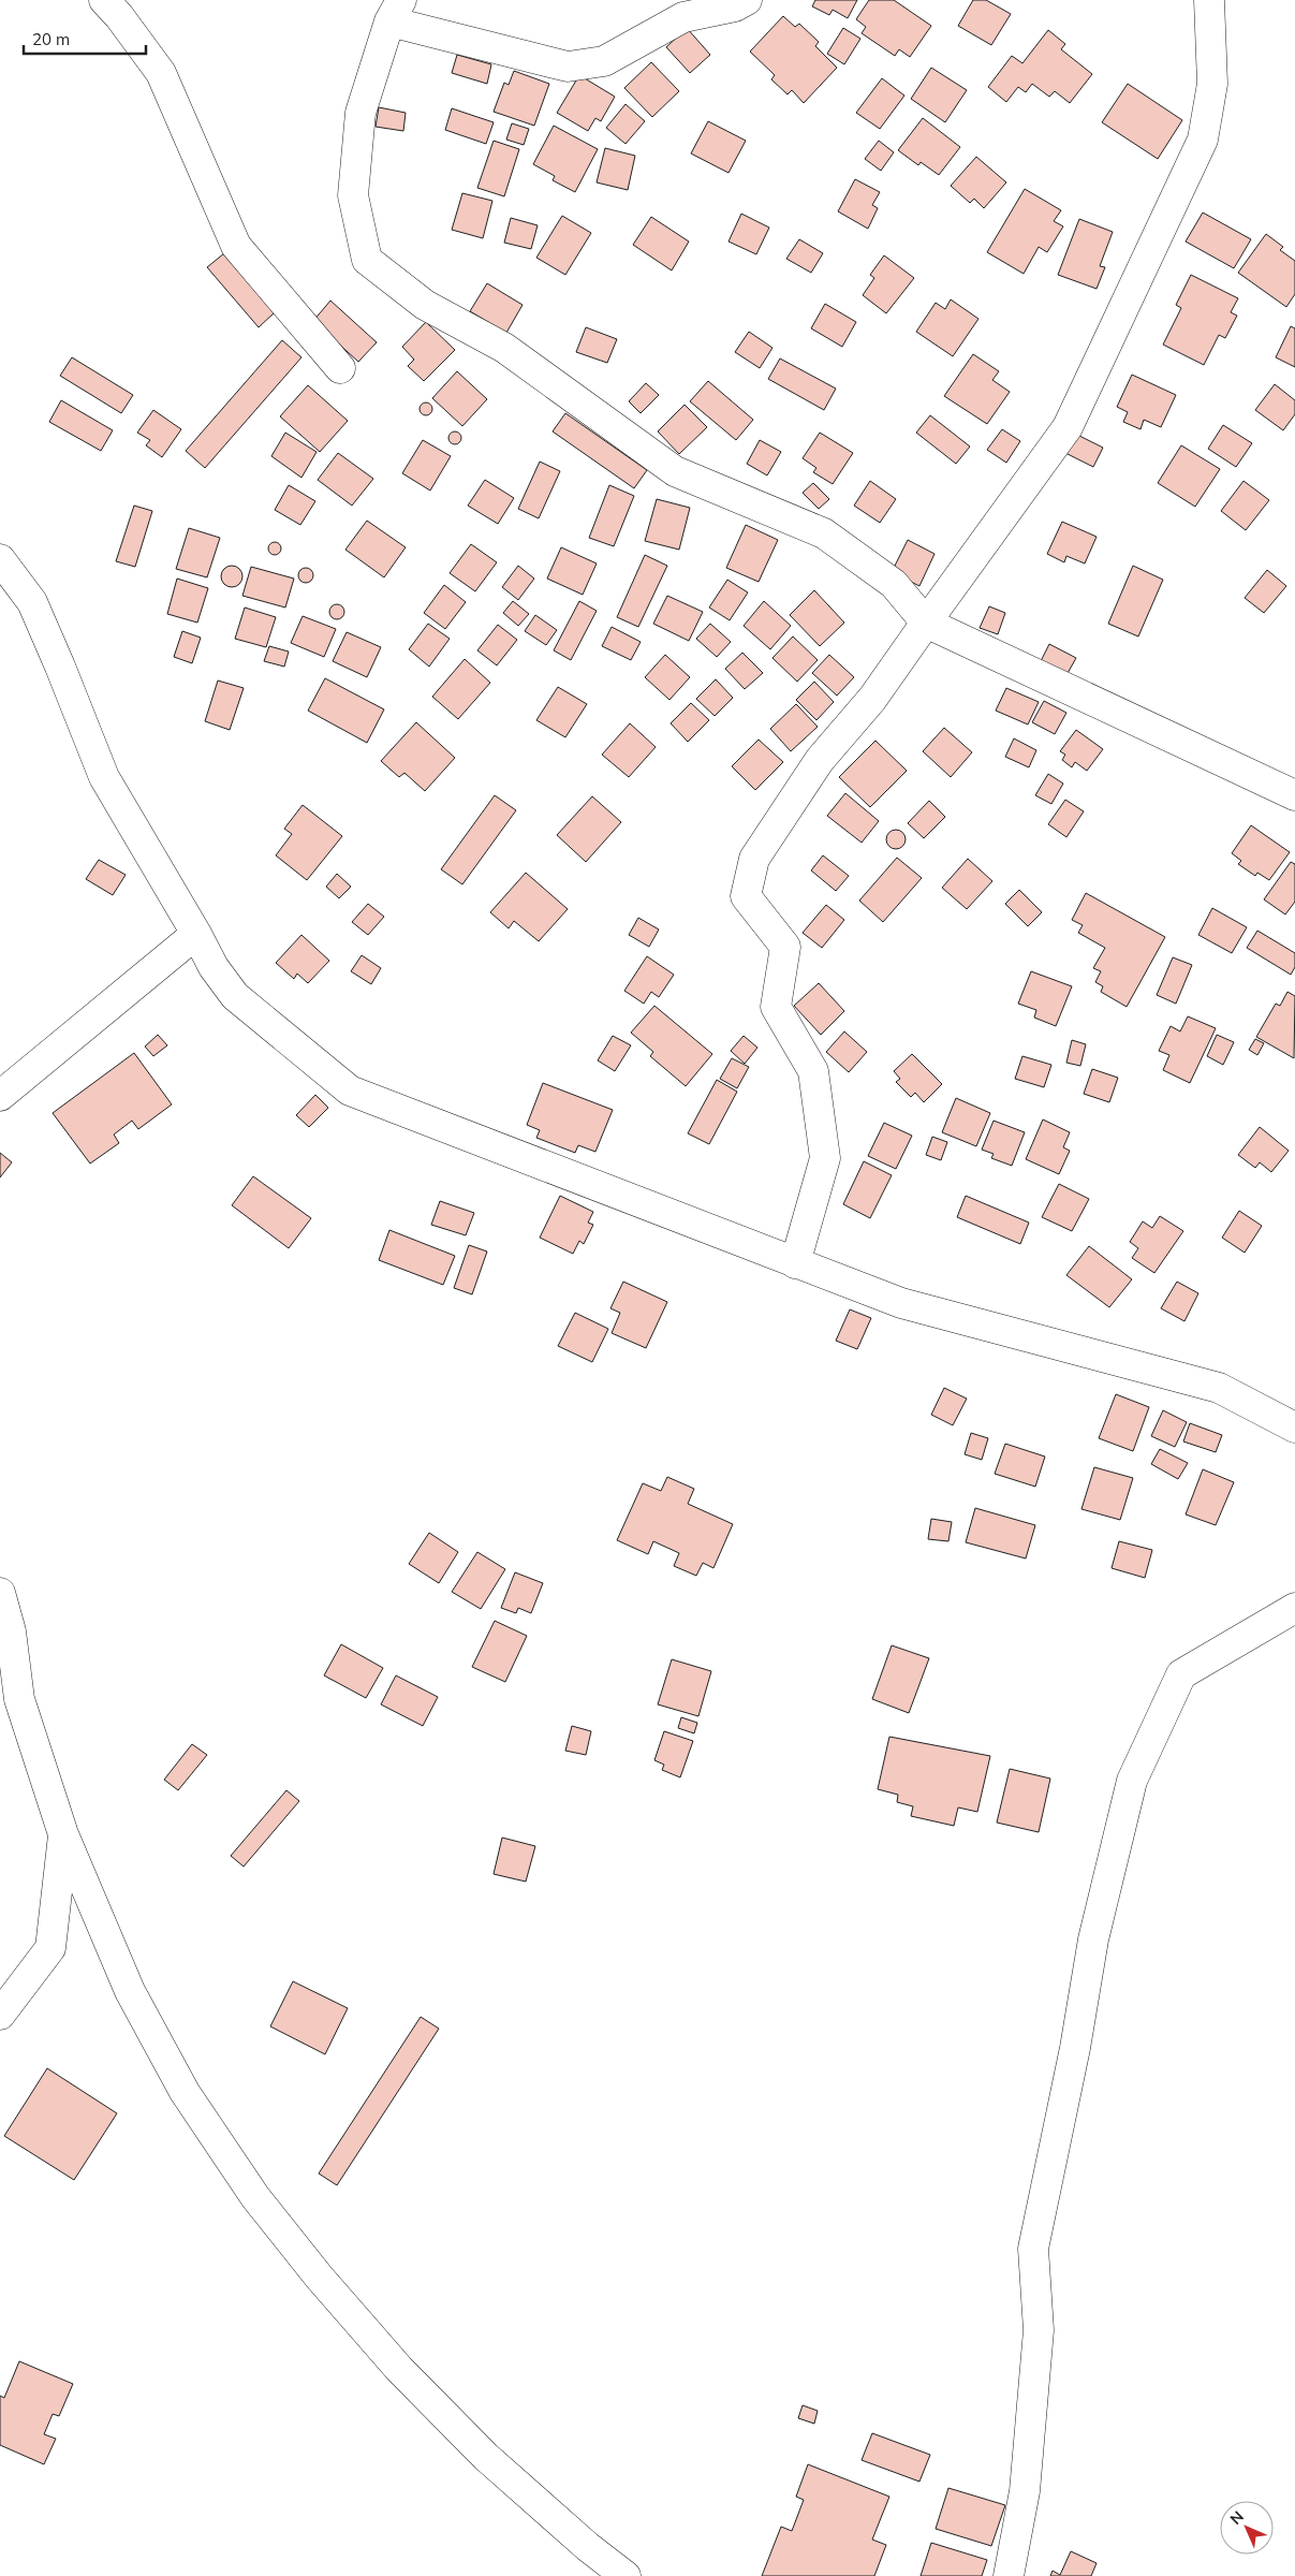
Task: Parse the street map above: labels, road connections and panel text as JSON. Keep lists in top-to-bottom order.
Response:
{
  "scale_bar": "20 m",
  "north": "top left"
}
